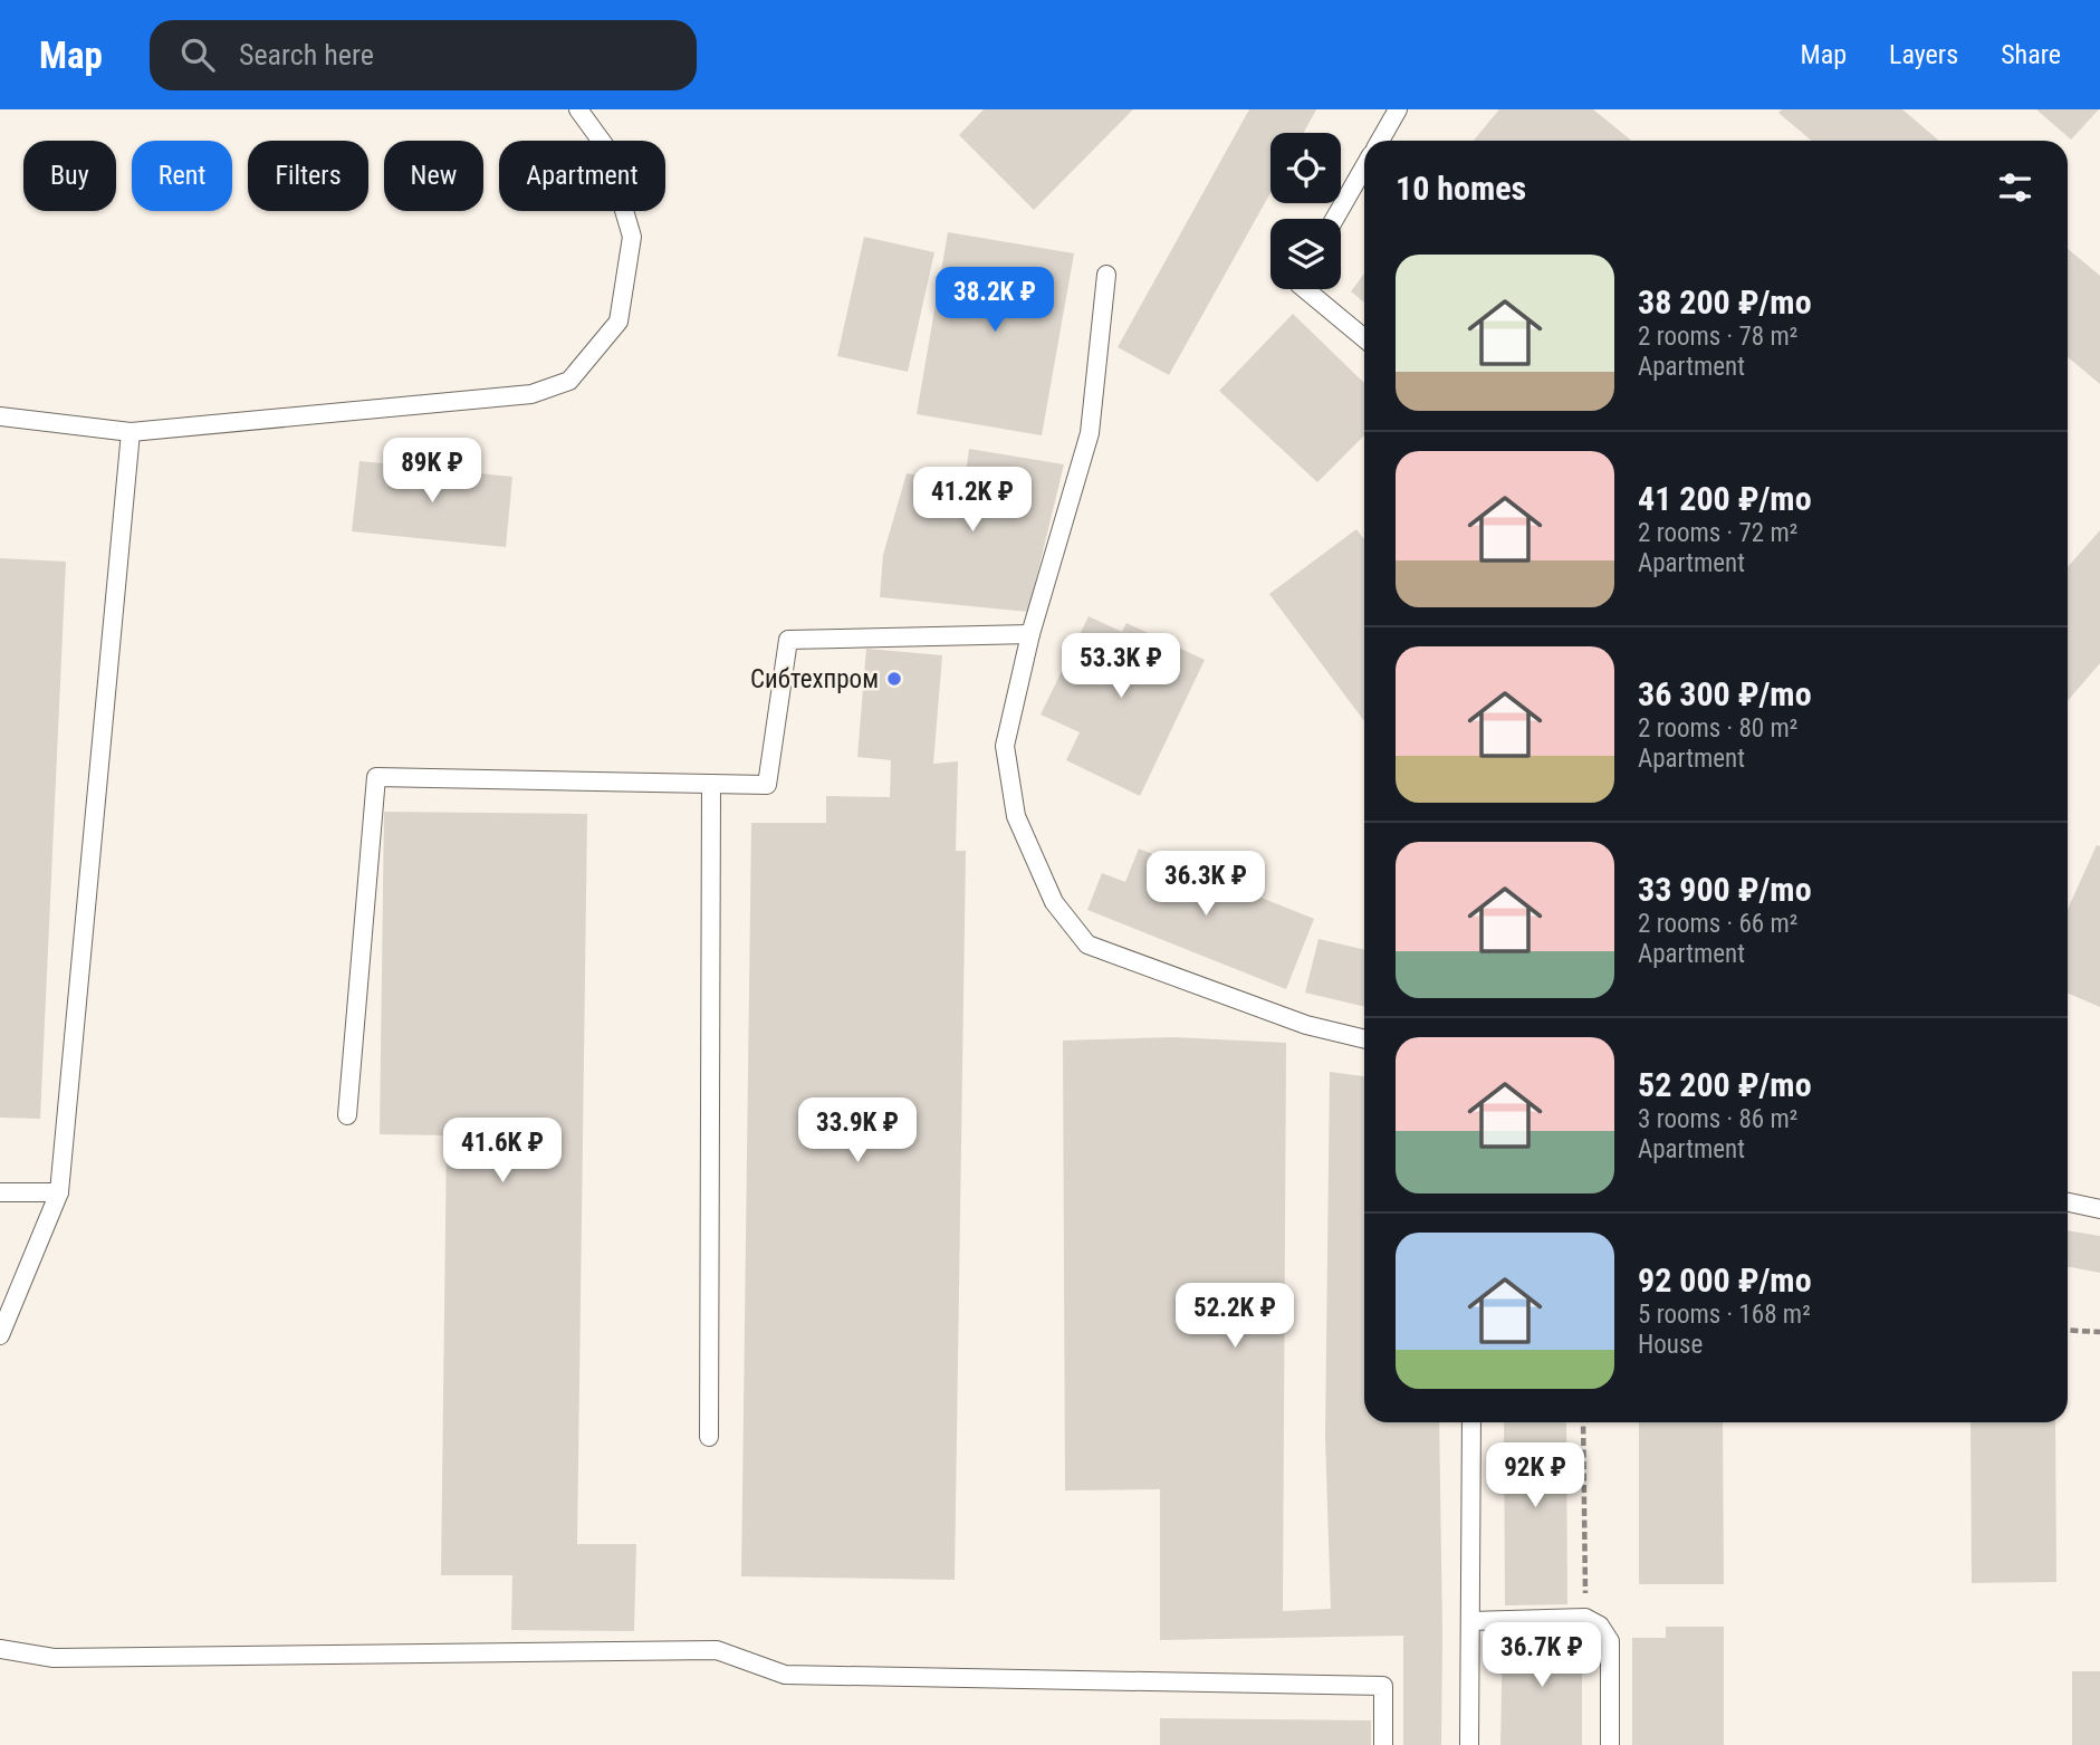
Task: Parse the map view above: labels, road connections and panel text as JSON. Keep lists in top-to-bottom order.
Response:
{
  "places": ["Сибтехпром"],
  "page": {
    "header": "Map",
    "search": "Search here",
    "nav": ["Map", "Layers", "Share"],
    "chip": [
      "Buy",
      "Rent",
      "Filters",
      "New",
      "Apartment"
    ],
    "heading": "10 homes",
    "list": [
      {
        "name": "38 200 ₽/mo",
        "note": "2 rooms · 78 m² · Apartment"
      },
      {
        "name": "41 200 ₽/mo",
        "note": "2 rooms · 72 m² · Apartment"
      },
      {
        "name": "36 300 ₽/mo",
        "note": "2 rooms · 80 m² · Apartment"
      },
      {
        "name": "33 900 ₽/mo",
        "note": "2 rooms · 66 m² · Apartment"
      },
      {
        "name": "52 200 ₽/mo",
        "note": "3 rooms · 86 m² · Apartment"
      },
      {
        "name": "92 000 ₽/mo",
        "note": "5 rooms · 168 m² · House"
      }
    ],
    "price": [
      "38.2K ₽",
      "89K ₽",
      "41.2K ₽",
      "53.3K ₽",
      "36.3K ₽",
      "33.9K ₽",
      "41.6K ₽",
      "52.2K ₽",
      "92K ₽",
      "36.7K ₽"
    ]
  }
}
